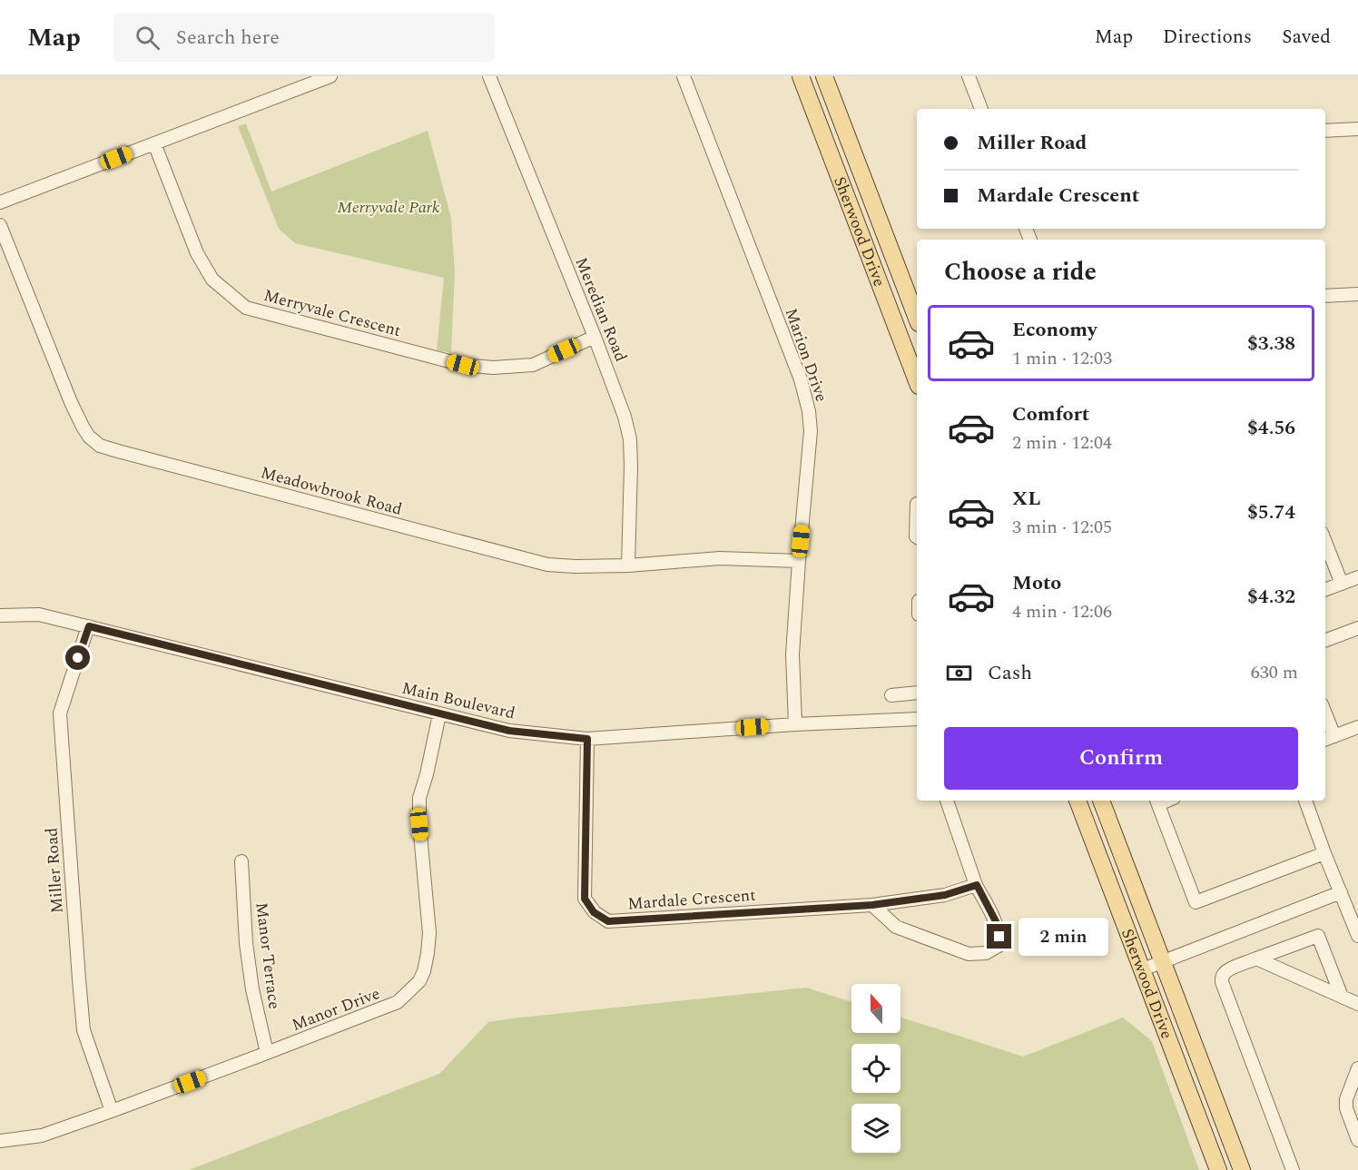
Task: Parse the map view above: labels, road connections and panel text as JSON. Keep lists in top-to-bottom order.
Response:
{
  "streets": {
    "main road": ["Sherwood Drive"],
    "street": [
      "Meredian Road",
      "Merryvale Crescent",
      "Marion Drive",
      "Meadowbrook Road",
      "Main Boulevard",
      "Miller Road",
      "Mardale Crescent",
      "Manor Terrace",
      "Manor Drive"
    ]
  },
  "crossings": [
    ["Meredian Road", "Merryvale Crescent"],
    ["Meredian Road", "Meadowbrook Road"],
    ["Marion Drive", "Meadowbrook Road"],
    ["Marion Drive", "Main Boulevard"],
    ["Main Boulevard", "Miller Road"],
    ["Main Boulevard", "Mardale Crescent"],
    ["Main Boulevard", "Manor Drive"],
    ["Miller Road", "Manor Drive"],
    ["Manor Terrace", "Manor Drive"]
  ],
  "parks": ["Merryvale Park"],
  "north": "top",
  "page": {
    "header": "Map",
    "search": "Search here",
    "nav": ["Map", "Directions", "Saved"],
    "banner": ["Miller Road", "Mardale Crescent"],
    "heading": "Choose a ride",
    "list": [
      {
        "name": "Economy",
        "note": "1 min · 12:03",
        "value": "$3.38"
      },
      {
        "name": "Comfort",
        "note": "2 min · 12:04",
        "value": "$4.56"
      },
      {
        "name": "XL",
        "note": "3 min · 12:05",
        "value": "$5.74"
      },
      {
        "name": "Moto",
        "note": "4 min · 12:06",
        "value": "$4.32"
      }
    ],
    "pay": ["Cash", "630 m"],
    "buttons": "Confirm",
    "bubble": "2 min"
  }
}
